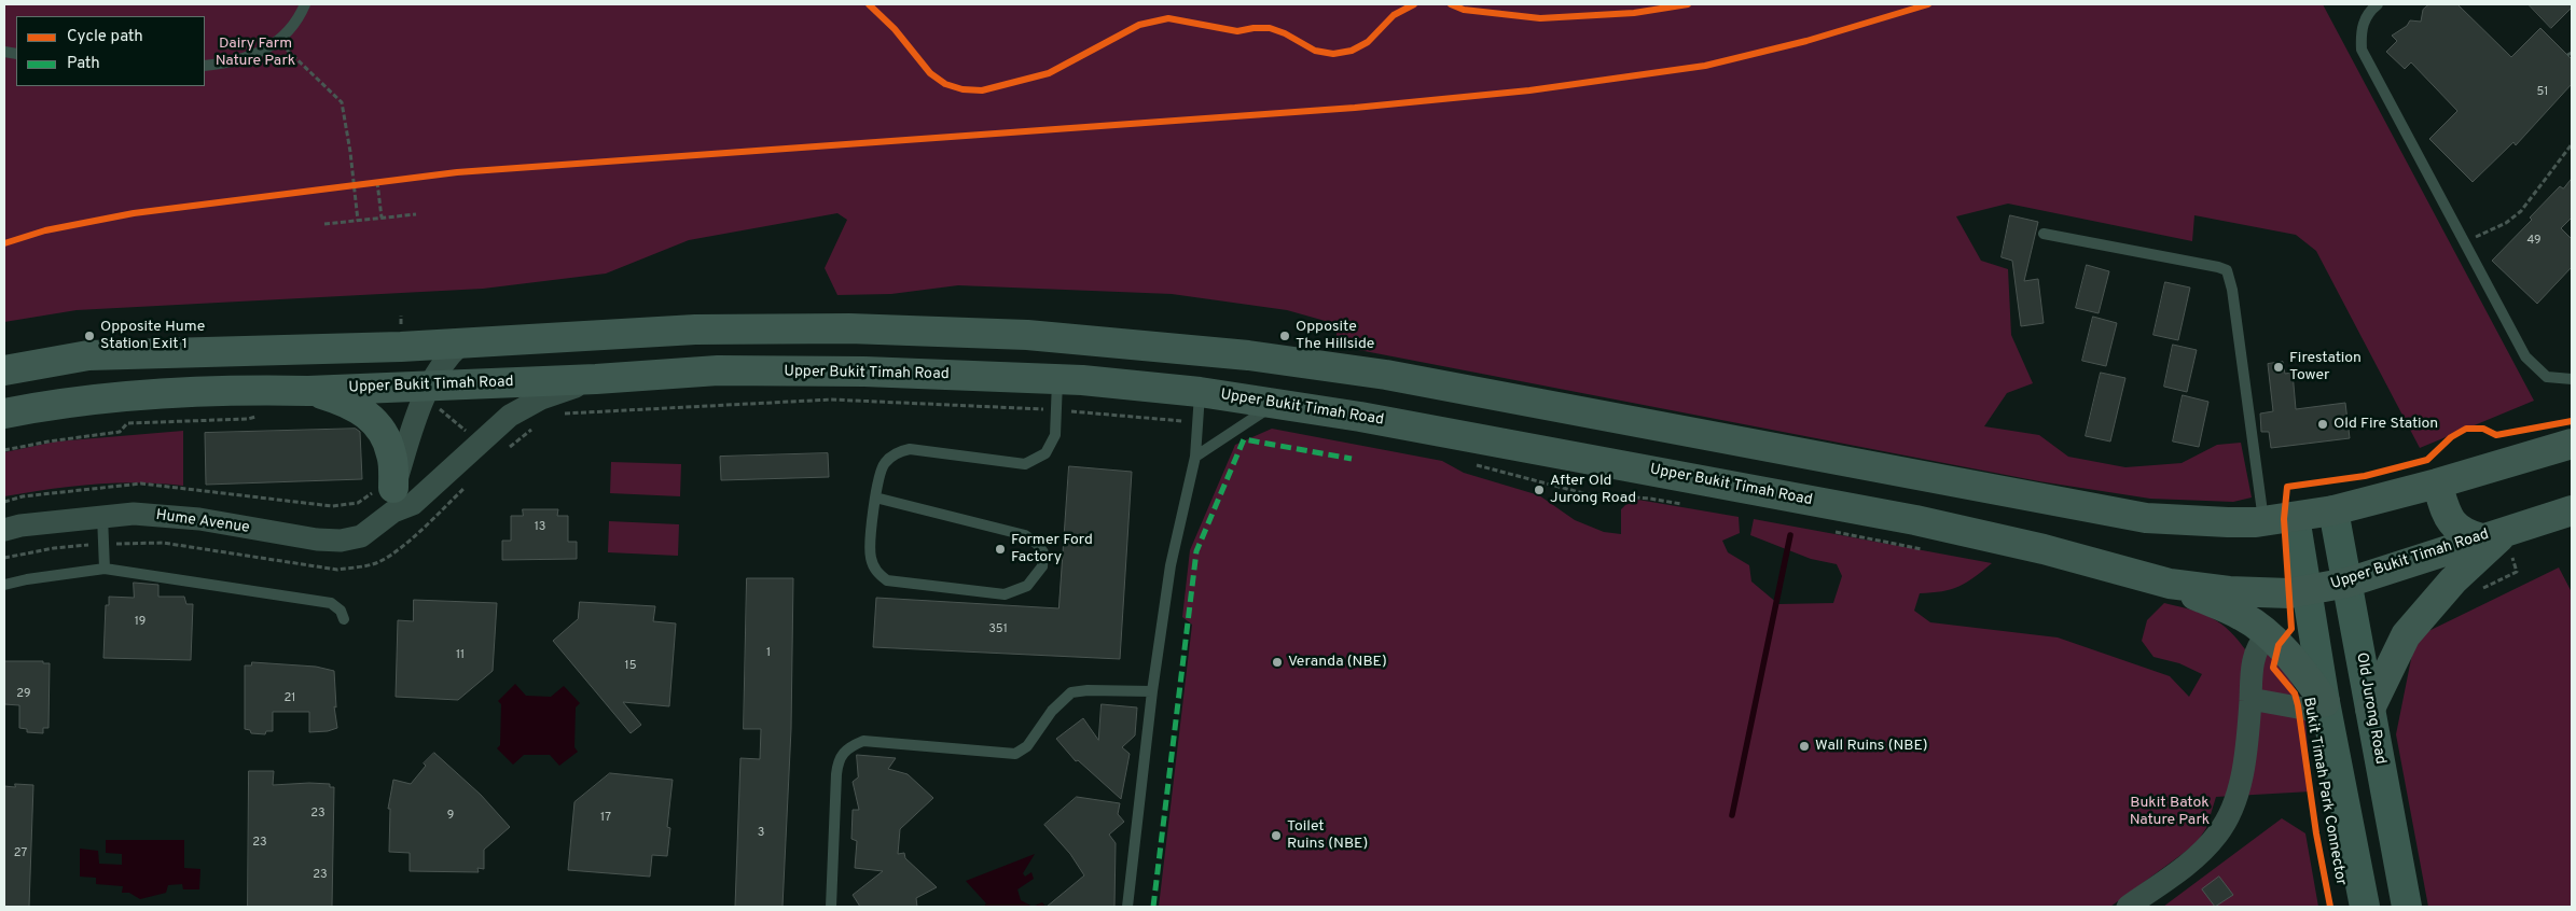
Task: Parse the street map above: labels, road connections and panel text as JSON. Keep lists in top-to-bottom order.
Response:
{
  "streets": {
    "highway": ["Upper Bukit Timah Road"],
    "main road": ["Old Jurong Road"],
    "street": ["Hume Avenue"],
    "cycle path": ["Bukit Timah Park Connector"]
  },
  "crossings": [
    ["Upper Bukit Timah Road", "Hume Avenue"],
    ["Upper Bukit Timah Road", "Old Jurong Road"]
  ],
  "parks": ["Dairy Farm Nature Park", "Bukit Batok Nature Park"],
  "places": [
    "Opposite Hume Station Exit 1",
    "Opposite The Hillside",
    "Firestation Tower",
    "Old Fire Station",
    "After Old Jurong Road",
    "Former Ford Factory",
    "Veranda (NBE)",
    "Wall Ruins (NBE)",
    "Toilet Ruins (NBE)"
  ],
  "house_numbers": [
    "51",
    "49",
    "13",
    "19",
    "351",
    "1",
    "11",
    "15",
    "29",
    "21",
    "23",
    "9",
    "17",
    "3",
    "23",
    "27",
    "23"
  ],
  "legend": ["Cycle path", "Path"]
}
